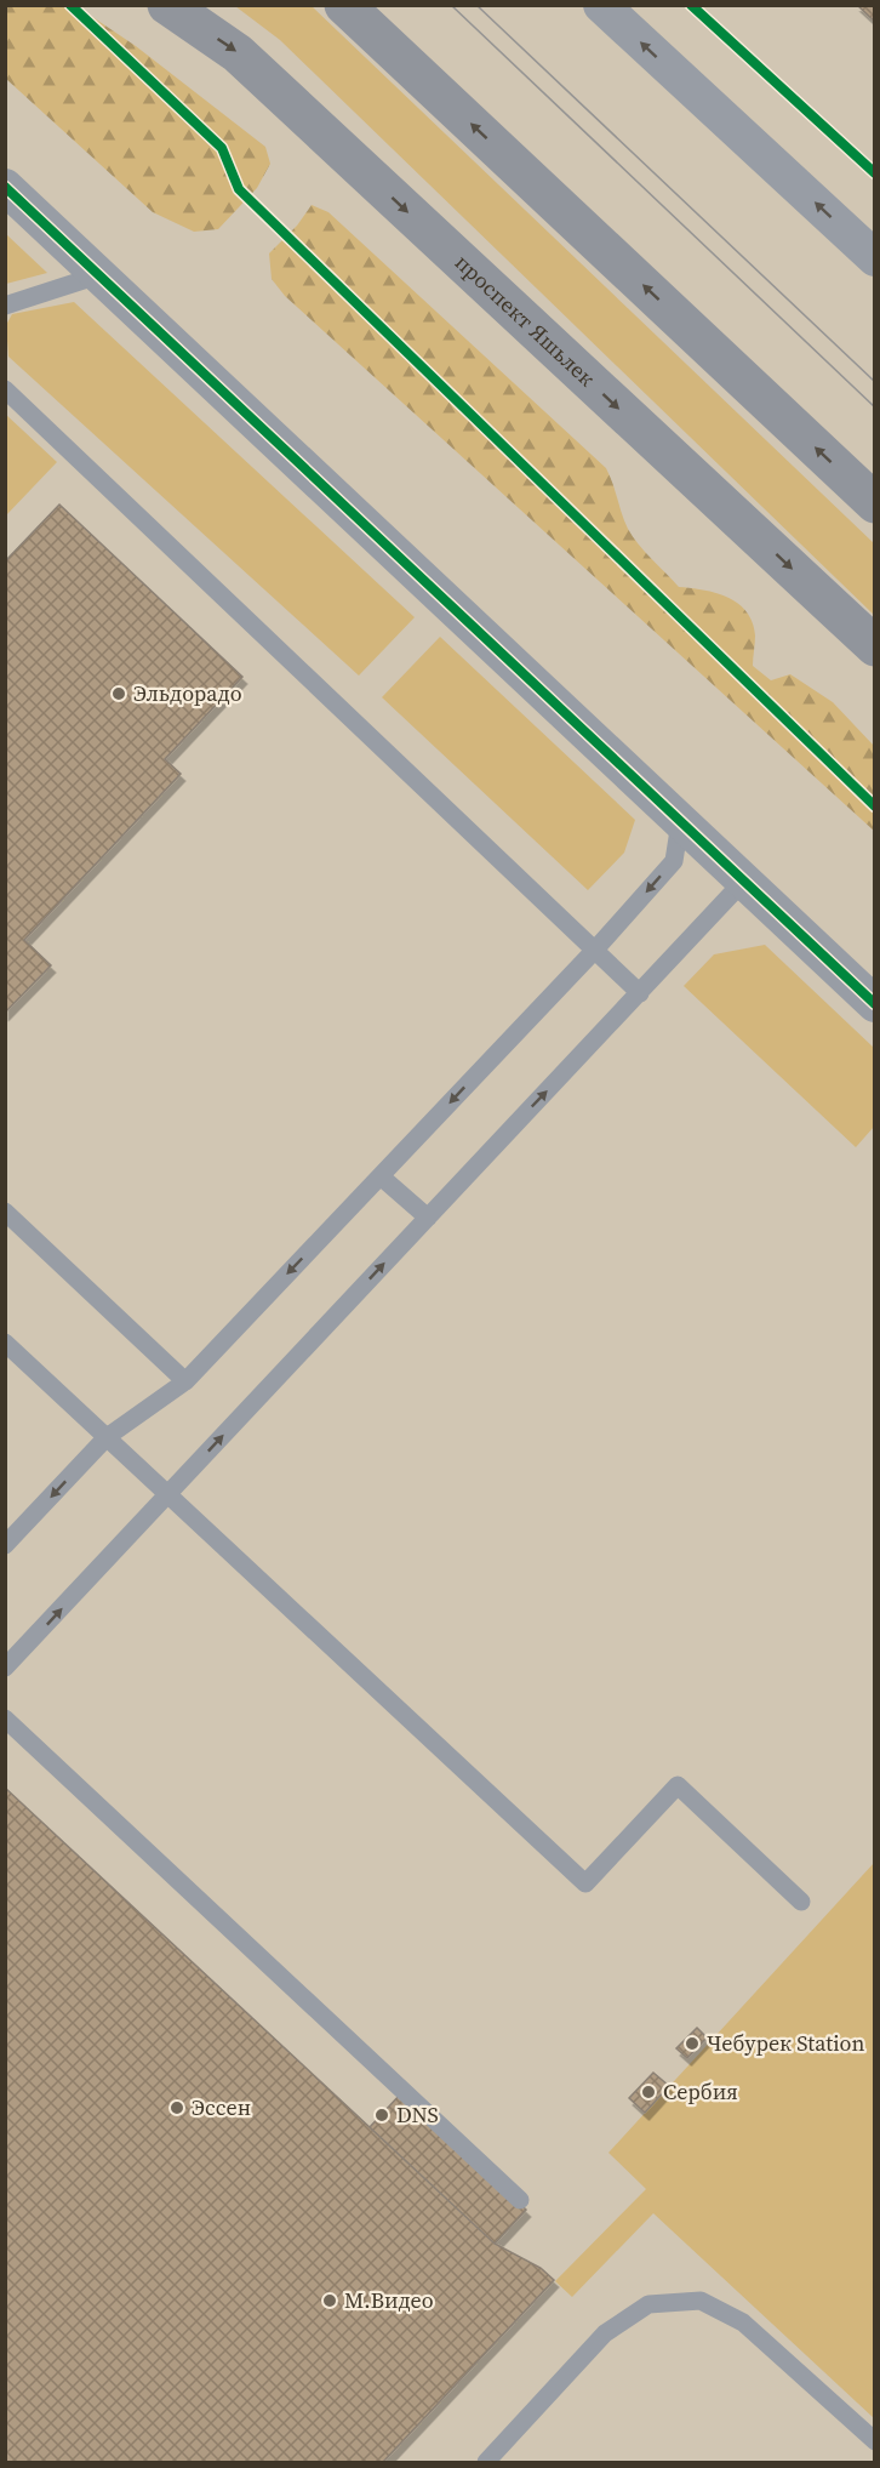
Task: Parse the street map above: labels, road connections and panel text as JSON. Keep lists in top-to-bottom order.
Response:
{
  "streets": {
    "main road": ["проспект Яшьлек"]
  },
  "places": [
    "Эльдорадо",
    "Чебурек Station",
    "Сербия",
    "Эссен",
    "DNS",
    "М.Видео"
  ]
}
